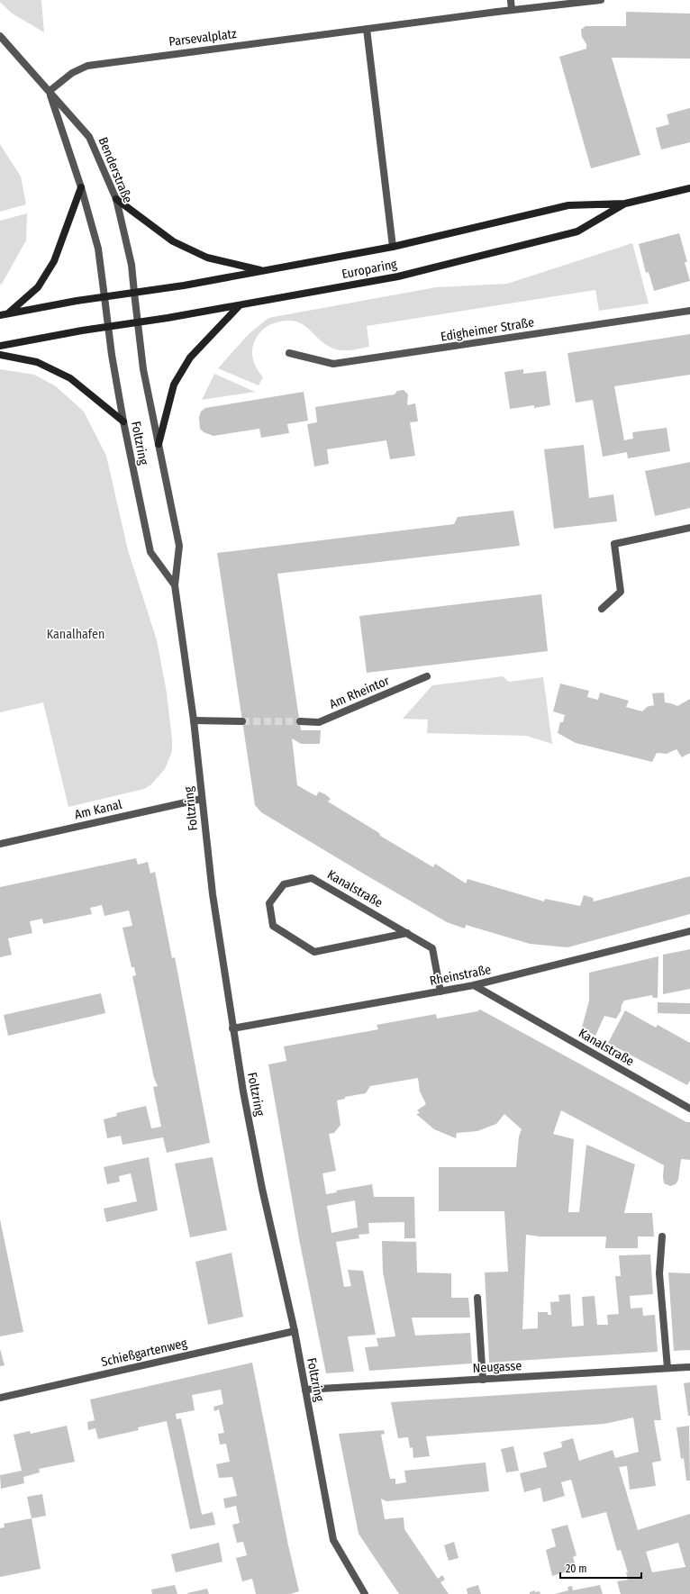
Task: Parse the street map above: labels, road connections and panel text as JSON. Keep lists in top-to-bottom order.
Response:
{
  "streets": {
    "main road": ["Europaring"],
    "street": [
      "Parsevalplatz",
      "Benderstraße",
      "Edigheimer Straße",
      "Foltzring",
      "Am Rheintor",
      "Am Kanal",
      "Kanalstraße",
      "Rheinstraße",
      "Schießgartenweg",
      "Neugasse"
    ]
  },
  "crossings": [
    ["Parsevalplatz", "Benderstraße"],
    ["Benderstraße", "Europaring"],
    ["Benderstraße", "Foltzring"],
    ["Europaring", "Foltzring"],
    ["Foltzring", "Am Kanal"],
    ["Foltzring", "Rheinstraße"],
    ["Foltzring", "Schießgartenweg"],
    ["Foltzring", "Neugasse"],
    ["Kanalstraße", "Rheinstraße"]
  ],
  "parks": ["Kanalhafen"],
  "scale_bar": "20 m"
}
